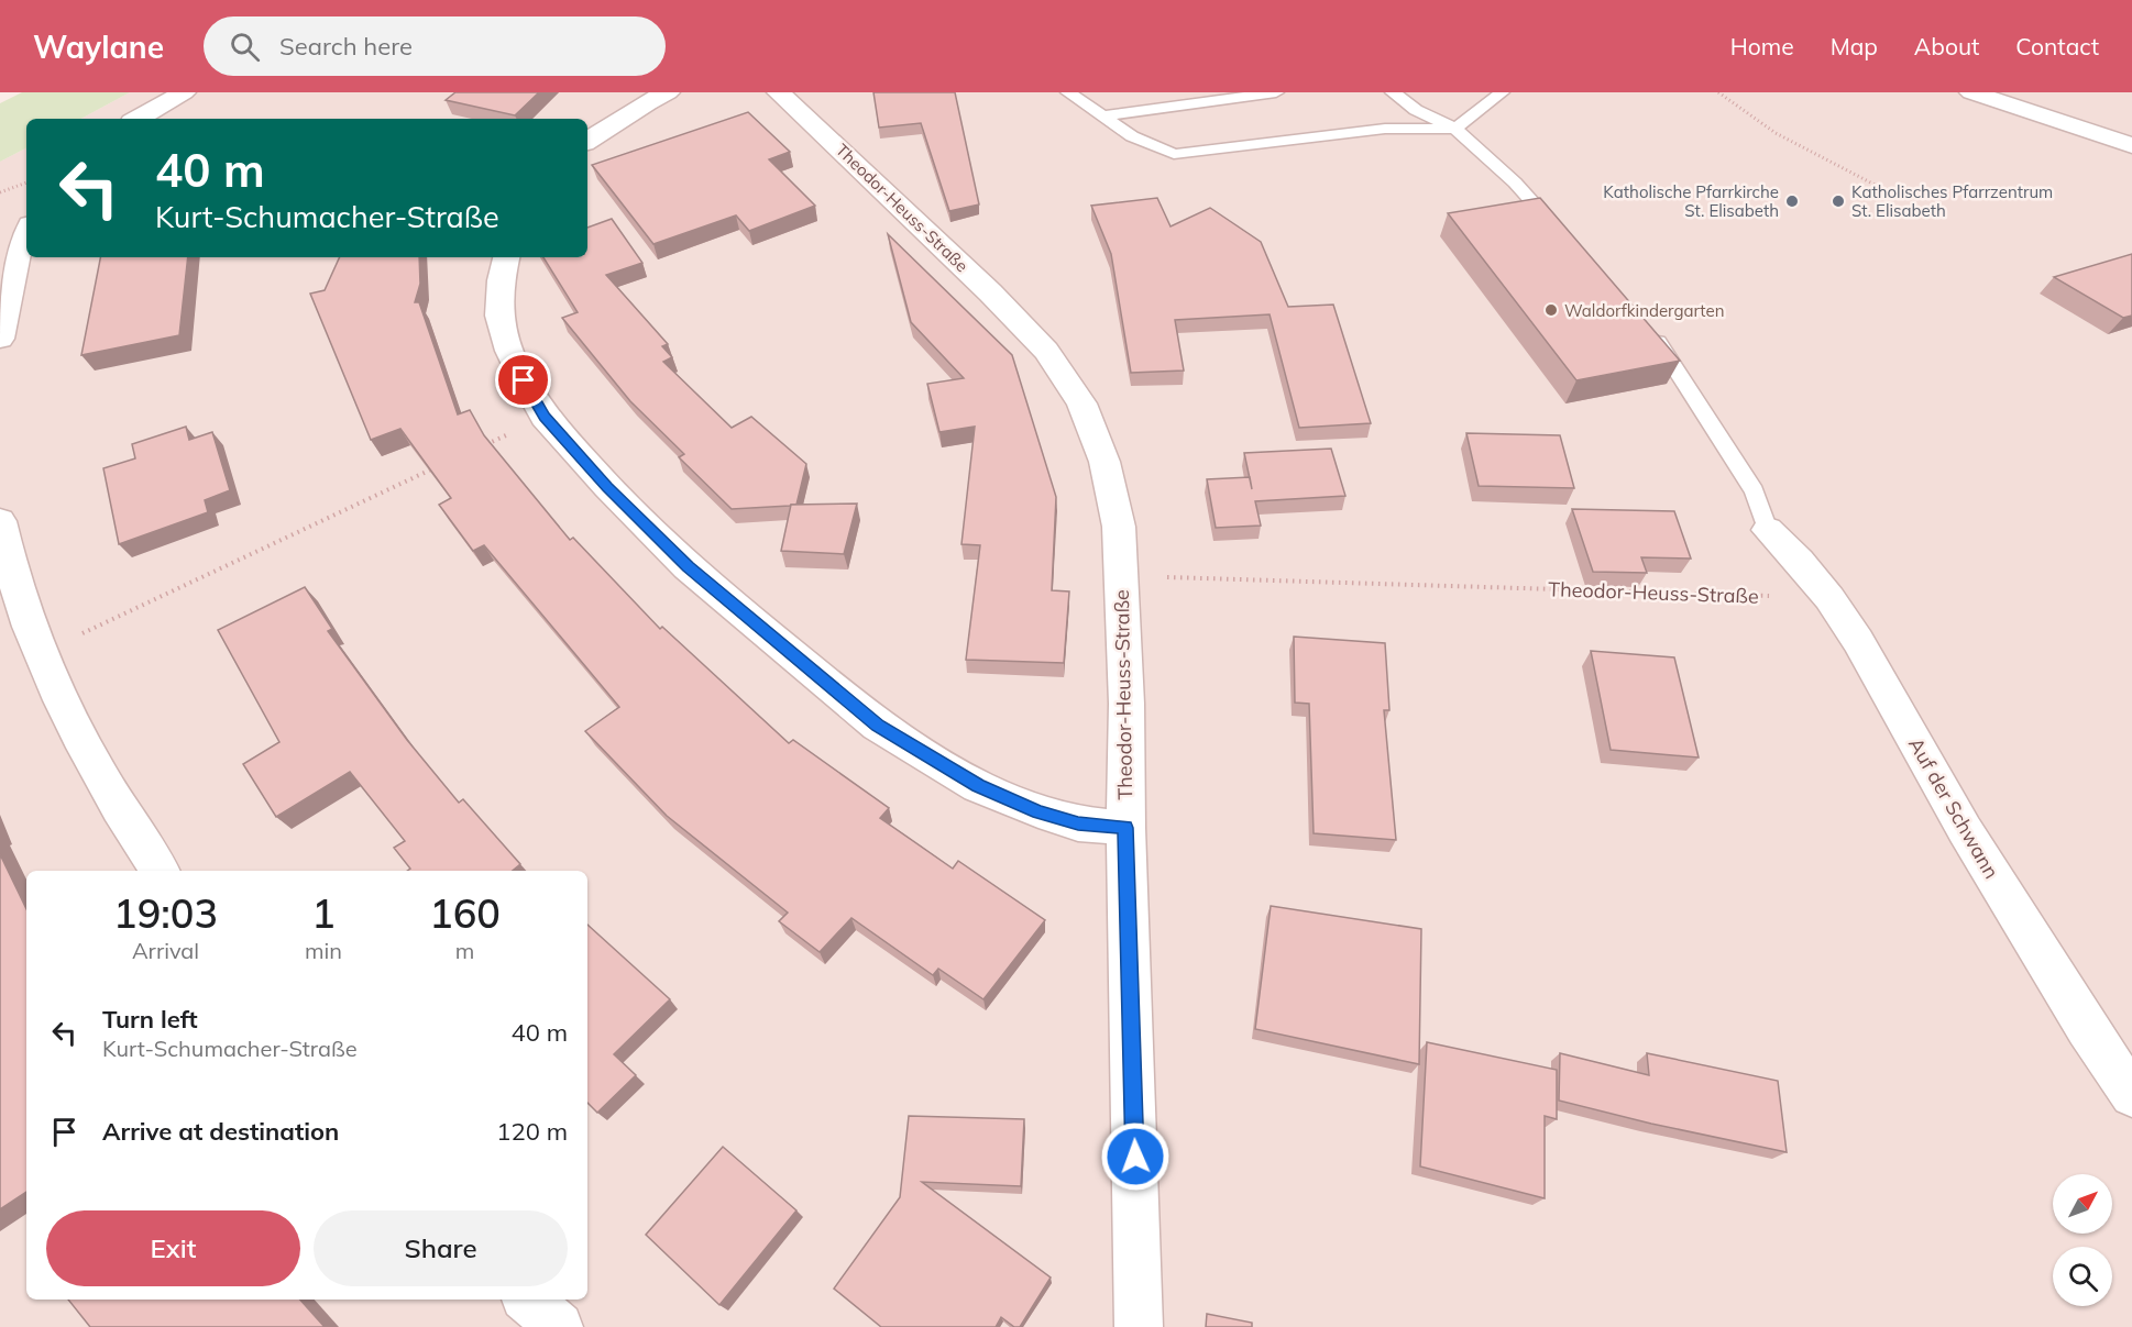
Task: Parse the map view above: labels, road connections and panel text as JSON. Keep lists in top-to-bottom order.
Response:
{
  "streets": {
    "street": ["Theodor-Heuss-Straße", "Auf der Schwann"]
  },
  "crossings": [
    ["Theodor-Heuss-Straße", "Auf der Schwann"]
  ],
  "places": ["Katholische Pfarrkirche St. Elisabeth", "Katholisches Pfarrzentrum St. Elisabeth", "Waldorfkindergarten"],
  "north": "top right",
  "page": {
    "header": "Waylane",
    "search": "Search here",
    "nav": [
      "Home",
      "Map",
      "About",
      "Contact"
    ],
    "turn": ["40 m", "Kurt-Schumacher-Straße"],
    "eta": [
      "19:03",
      "Arrival",
      "1",
      "min",
      "160",
      "m"
    ],
    "list": [
      {
        "name": "Turn left",
        "note": "Kurt-Schumacher-Straße",
        "value": "40 m"
      },
      {
        "name": "Arrive at destination",
        "value": "120 m"
      }
    ],
    "buttons": ["Exit", "Share"]
  }
}
